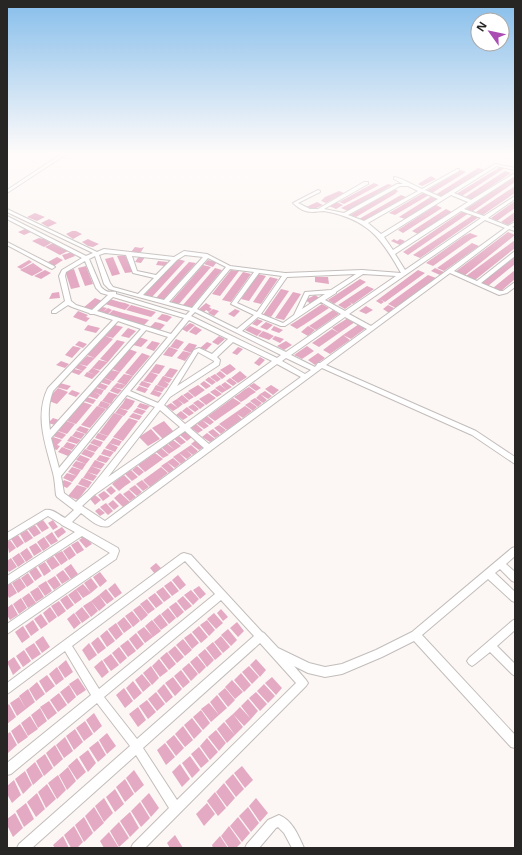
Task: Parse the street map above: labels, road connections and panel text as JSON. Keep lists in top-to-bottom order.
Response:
{
  "north": "top left"
}
